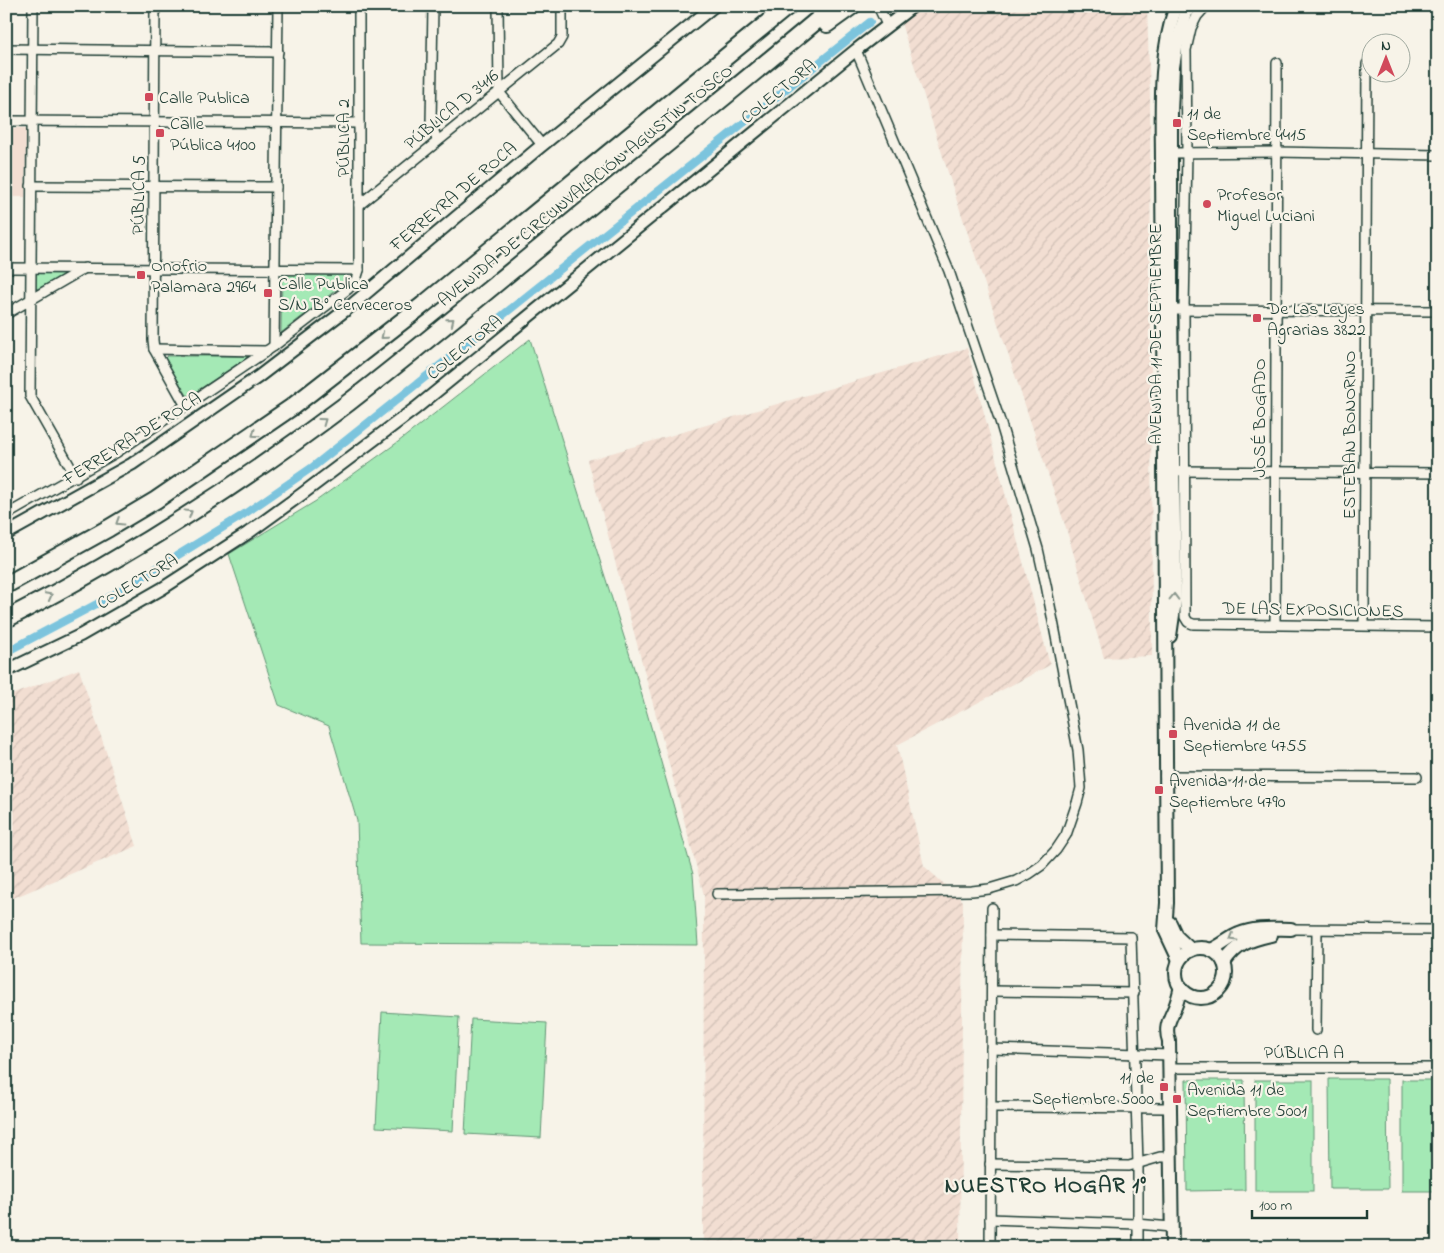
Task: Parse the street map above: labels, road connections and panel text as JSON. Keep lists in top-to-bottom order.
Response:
{
  "streets": {
    "highway": ["AVENIDA DE CIRCUNVALACIÓN AGUSTÍN TOSCO"],
    "main road": ["AVENIDA 11 DE SEPTIEMBRE"],
    "street": [
      "COLECTORA",
      "PÚBLICA D 3416",
      "PÚBLICA 2",
      "PÚBLICA 5",
      "FERREYRA DE ROCA",
      "JOSÉ BOGADO",
      "ESTEBAN BONORINO",
      "DE LAS EXPOSICIONES",
      "PÚBLICA A"
    ]
  },
  "crossings": [
    ["PÚBLICA D 3416", "PÚBLICA 2"],
    ["AVENIDA 11 DE SEPTIEMBRE", "DE LAS EXPOSICIONES"],
    ["JOSÉ BOGADO", "DE LAS EXPOSICIONES"],
    ["ESTEBAN BONORINO", "DE LAS EXPOSICIONES"]
  ],
  "districts": ["NUESTRO HOGAR 1°"],
  "places": {
    "transit": [
      "Calle Publica",
      "11 de Septiembre 4415",
      "Calle Pública 4100",
      "Onofrio Palamara 2964",
      "Calle Publica S/N B° Cerveceros",
      "De Las Leyes Agrarias 3822",
      "Avenida 11 de Septiembre 4755",
      "Avenida 11 de Septiembre 4790",
      "11 de Septiembre 5000",
      "Avenida 11 de Septiembre 5001"
    ],
    "other": ["Profesor Miguel Luciani"]
  },
  "scale_bar": "100 m",
  "north": "top"
}
